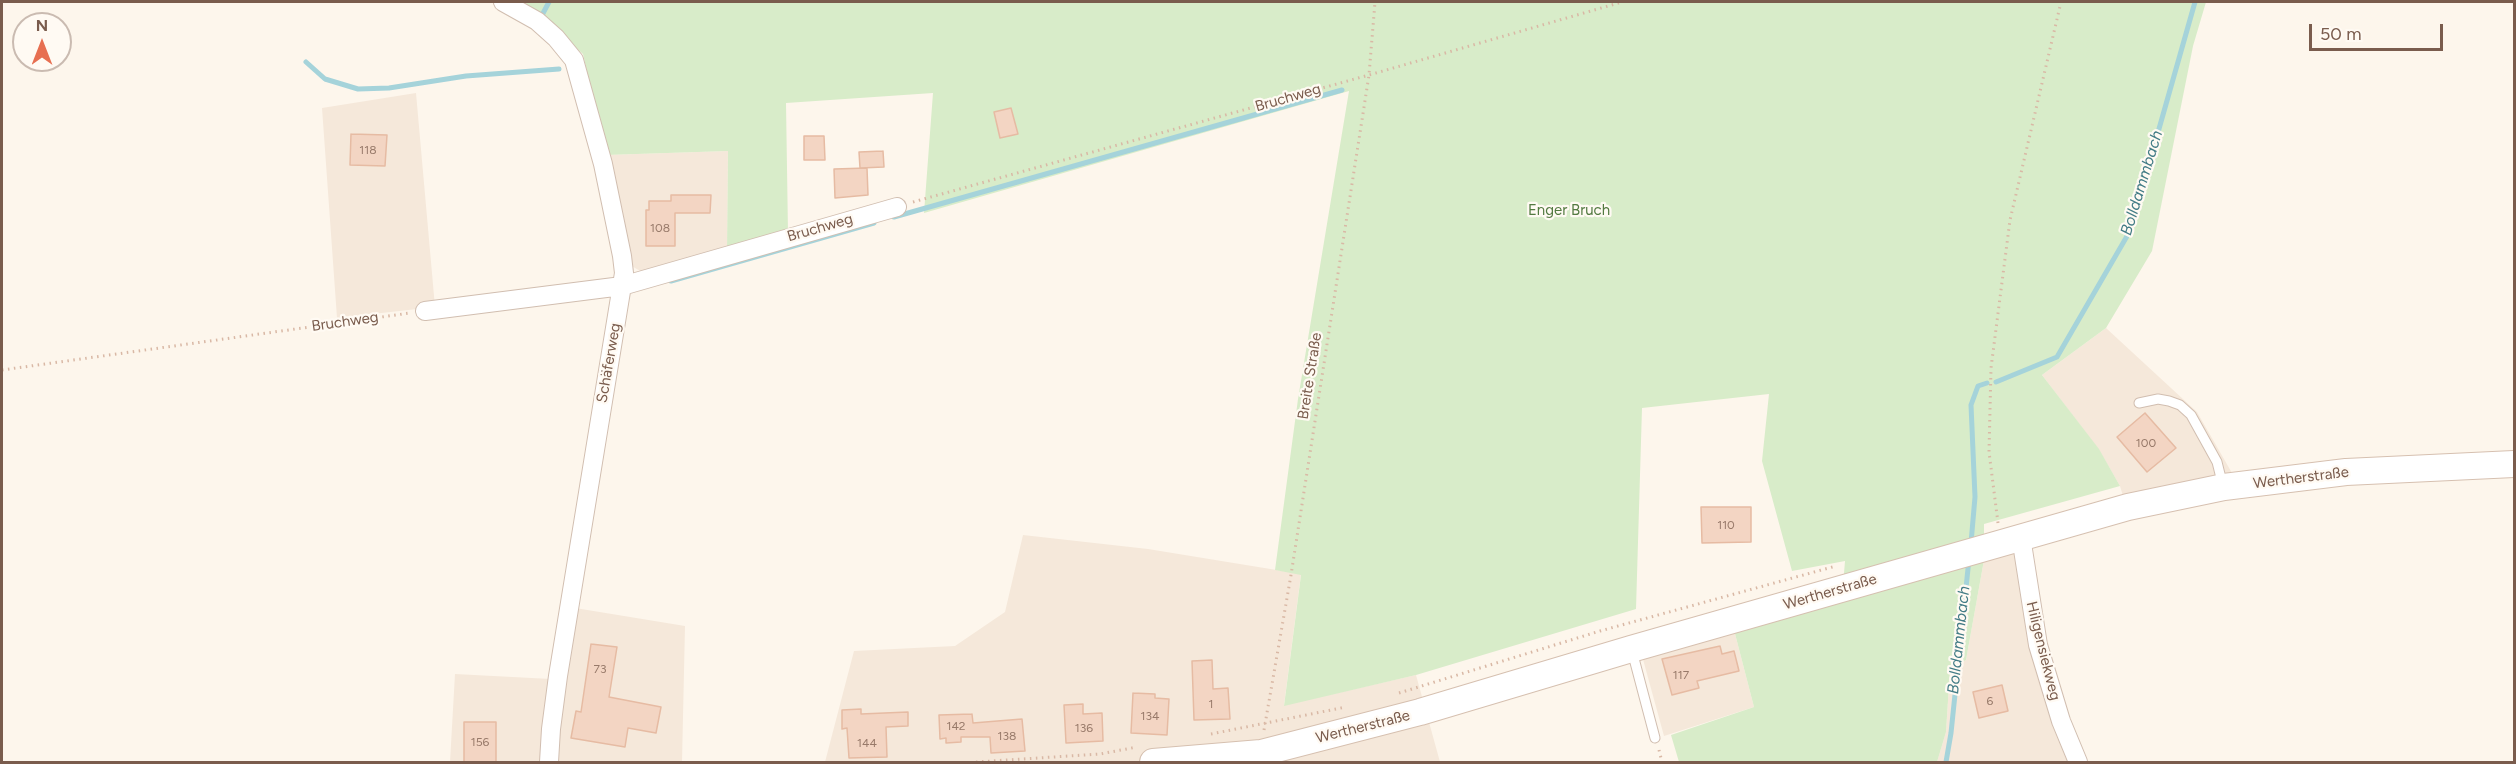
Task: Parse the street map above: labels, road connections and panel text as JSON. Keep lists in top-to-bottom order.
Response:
{
  "streets": {
    "main road": ["Wertherstraße"],
    "street": ["Bruchweg", "Schäferweg", "Hiligensiekweg"],
    "path": ["Breite Straße"]
  },
  "crossings": [
    ["Bruchweg", "Schäferweg"],
    ["Bruchweg", "Breite Straße"],
    ["Breite Straße", "Wertherstraße"],
    ["Wertherstraße", "Hiligensiekweg"]
  ],
  "water": ["Bolldammbach"],
  "parks": ["Enger Bruch"],
  "house_numbers": [
    "118",
    "108",
    "100",
    "110",
    "73",
    "117",
    "6",
    "1",
    "134",
    "142",
    "136",
    "138",
    "156",
    "144"
  ],
  "scale_bar": "50 m",
  "north": "top"
}
